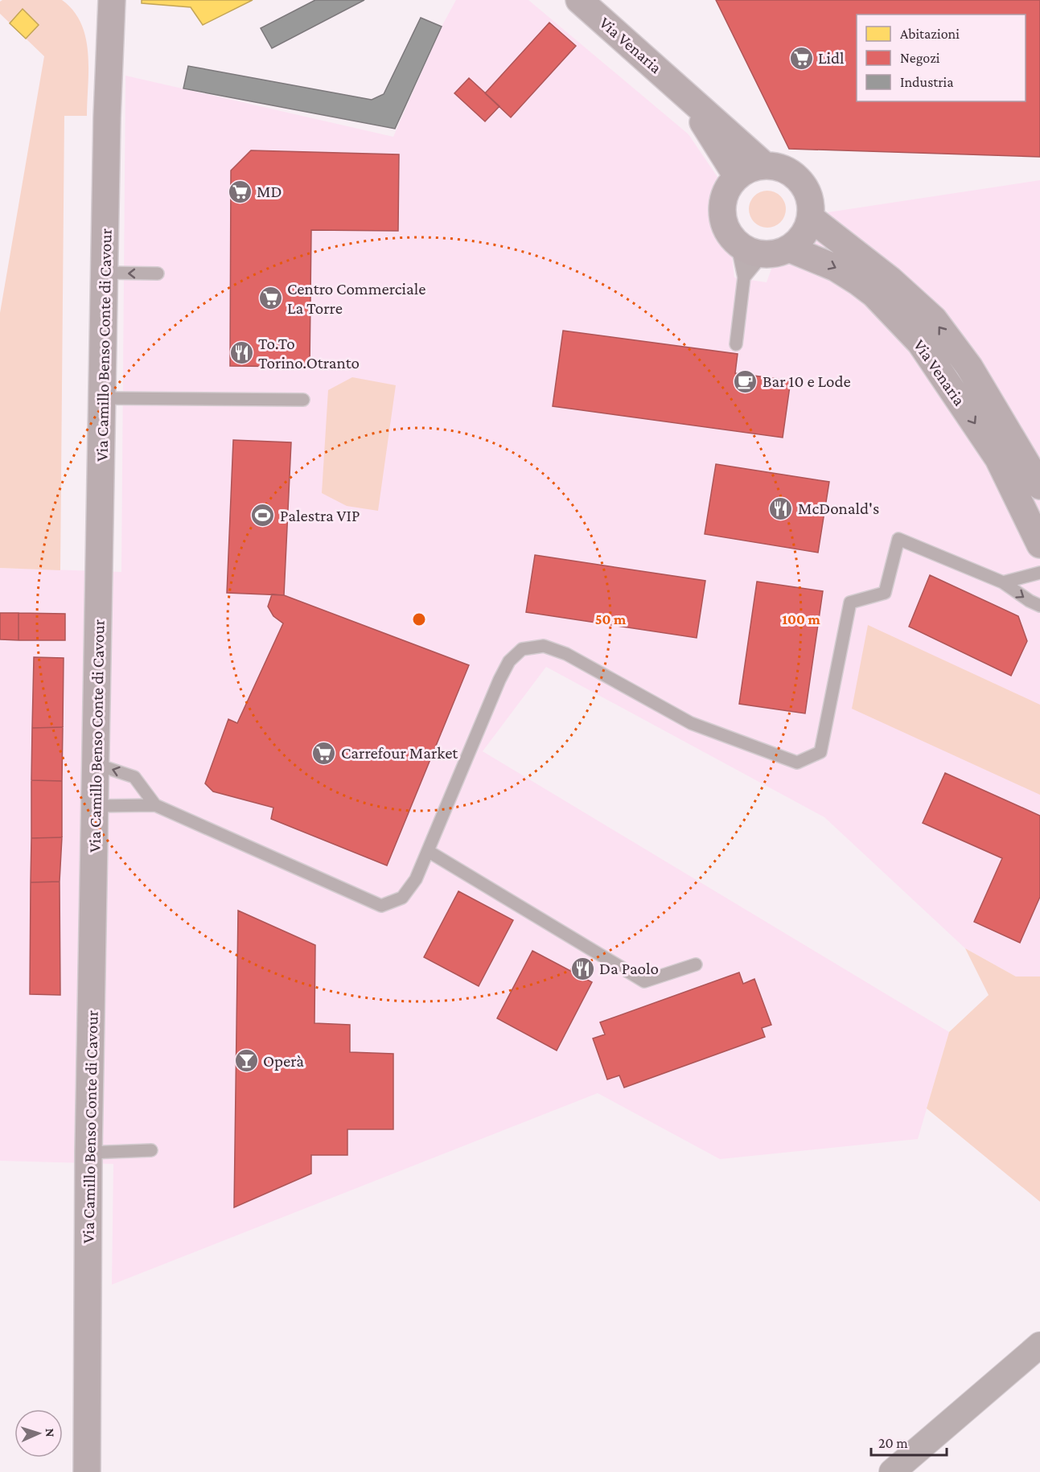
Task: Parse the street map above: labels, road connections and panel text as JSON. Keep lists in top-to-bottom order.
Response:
{
  "streets": {
    "street": ["Via Venaria", "Via Camillo Benso Conte di Cavour"]
  },
  "places": {
    "supermarket": [
      "Lidl",
      "MD",
      "Centro Commerciale La Torre",
      "Carrefour Market"
    ],
    "restaurant": ["To.To Torino.Otranto", "McDonald's", "Da Paolo"],
    "cafe": ["Bar 10 e Lode"],
    "sports": ["Palestra VIP"],
    "bar": ["Operà"]
  },
  "legend": ["Abitazioni", "Negozi", "Industria"],
  "scale_bar": "20 m",
  "north": "right",
  "rings": ["50 m", "100 m"]
}
